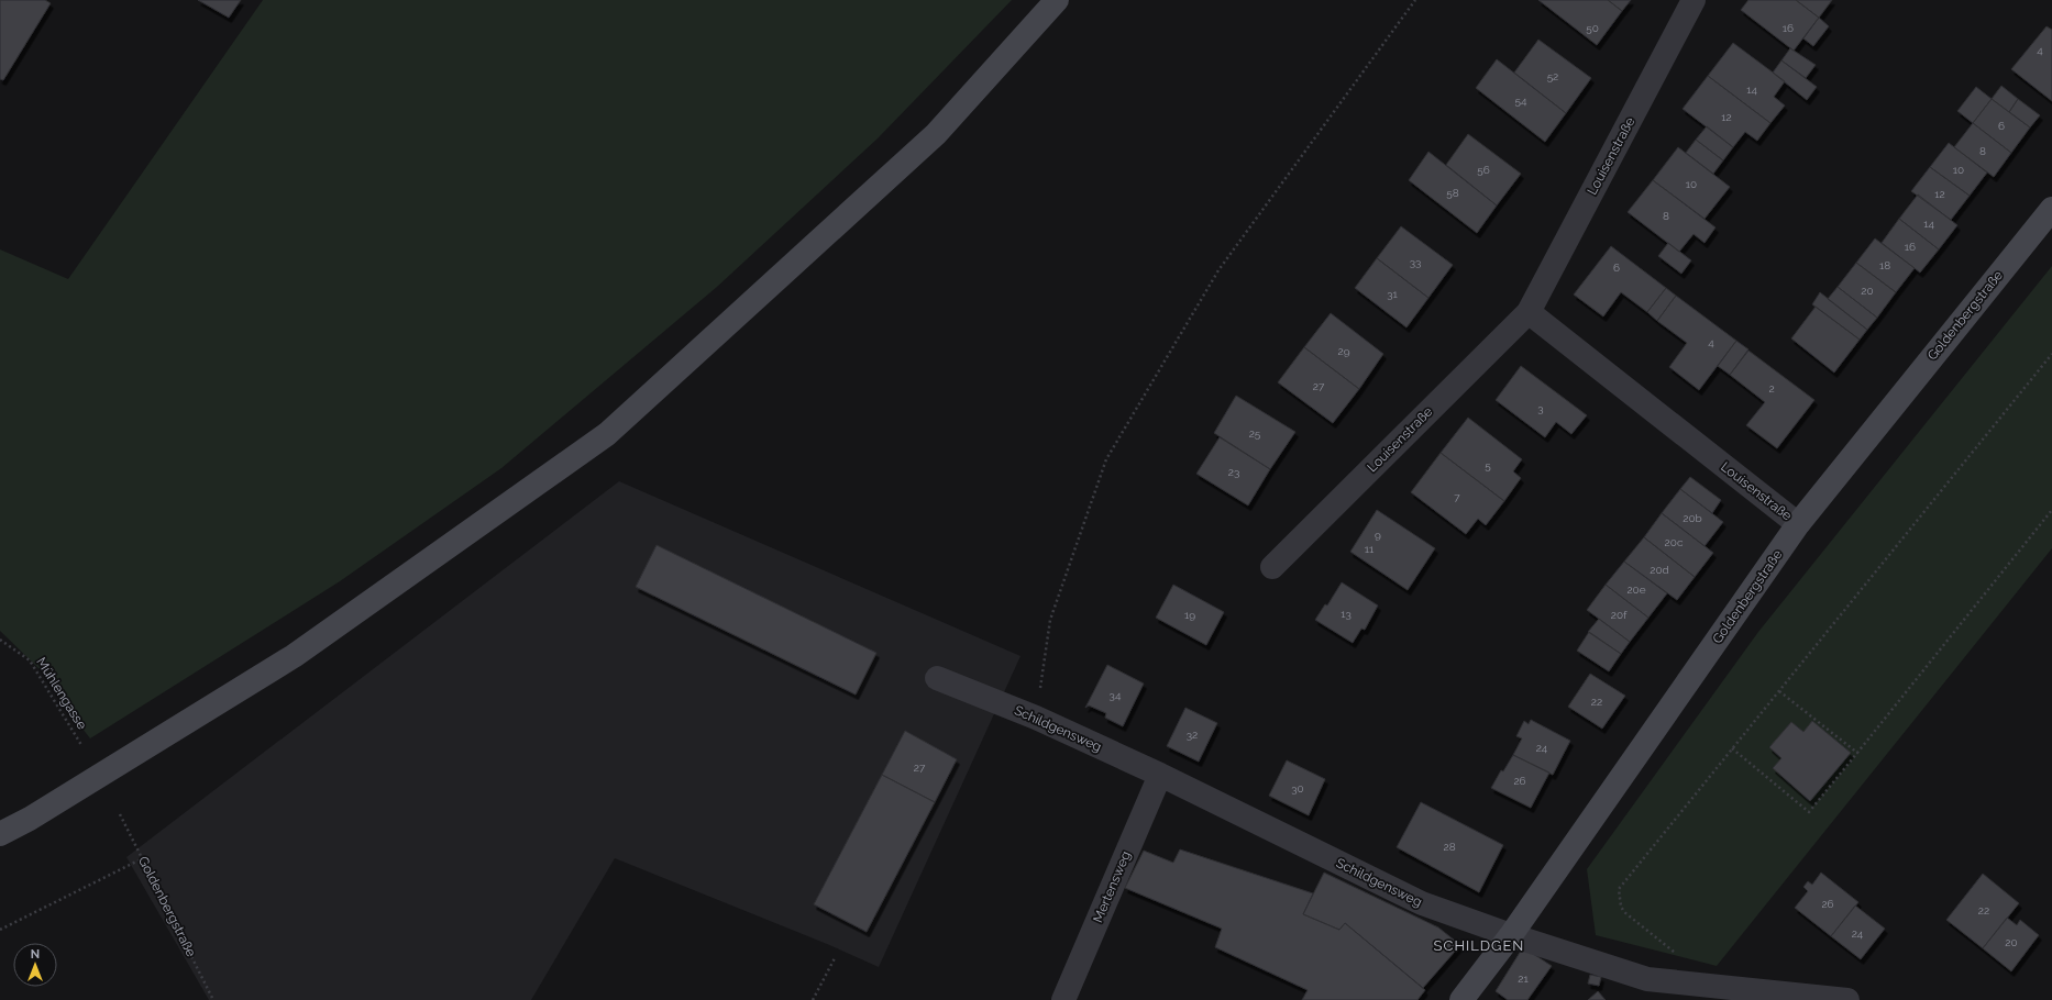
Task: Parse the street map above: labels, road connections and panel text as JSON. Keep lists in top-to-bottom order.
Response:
{
  "streets": {
    "main road": ["Goldenbergstraße"],
    "street": ["Louisenstraße", "Schildgensweg", "Mertensweg"],
    "path": ["Mühlengasse"]
  },
  "crossings": [
    ["Louisenstraße", "Goldenbergstraße"],
    ["Goldenbergstraße", "Schildgensweg"],
    ["Schildgensweg", "Mertensweg"]
  ],
  "districts": ["SCHILDGEN"],
  "house_numbers": [
    "50",
    "16",
    "4",
    "52",
    "14",
    "54",
    "12",
    "6",
    "8",
    "56",
    "10",
    "10",
    "58",
    "12",
    "8",
    "14",
    "16",
    "33",
    "18",
    "6",
    "20",
    "31",
    "4",
    "29",
    "27",
    "2",
    "3",
    "25",
    "5",
    "23",
    "7",
    "20b",
    "9",
    "20c",
    "11",
    "20d",
    "20e",
    "13",
    "19",
    "20f",
    "34",
    "22",
    "32",
    "24",
    "27",
    "26",
    "30",
    "28",
    "26",
    "22",
    "24",
    "20",
    "21"
  ],
  "north": "top"
}
